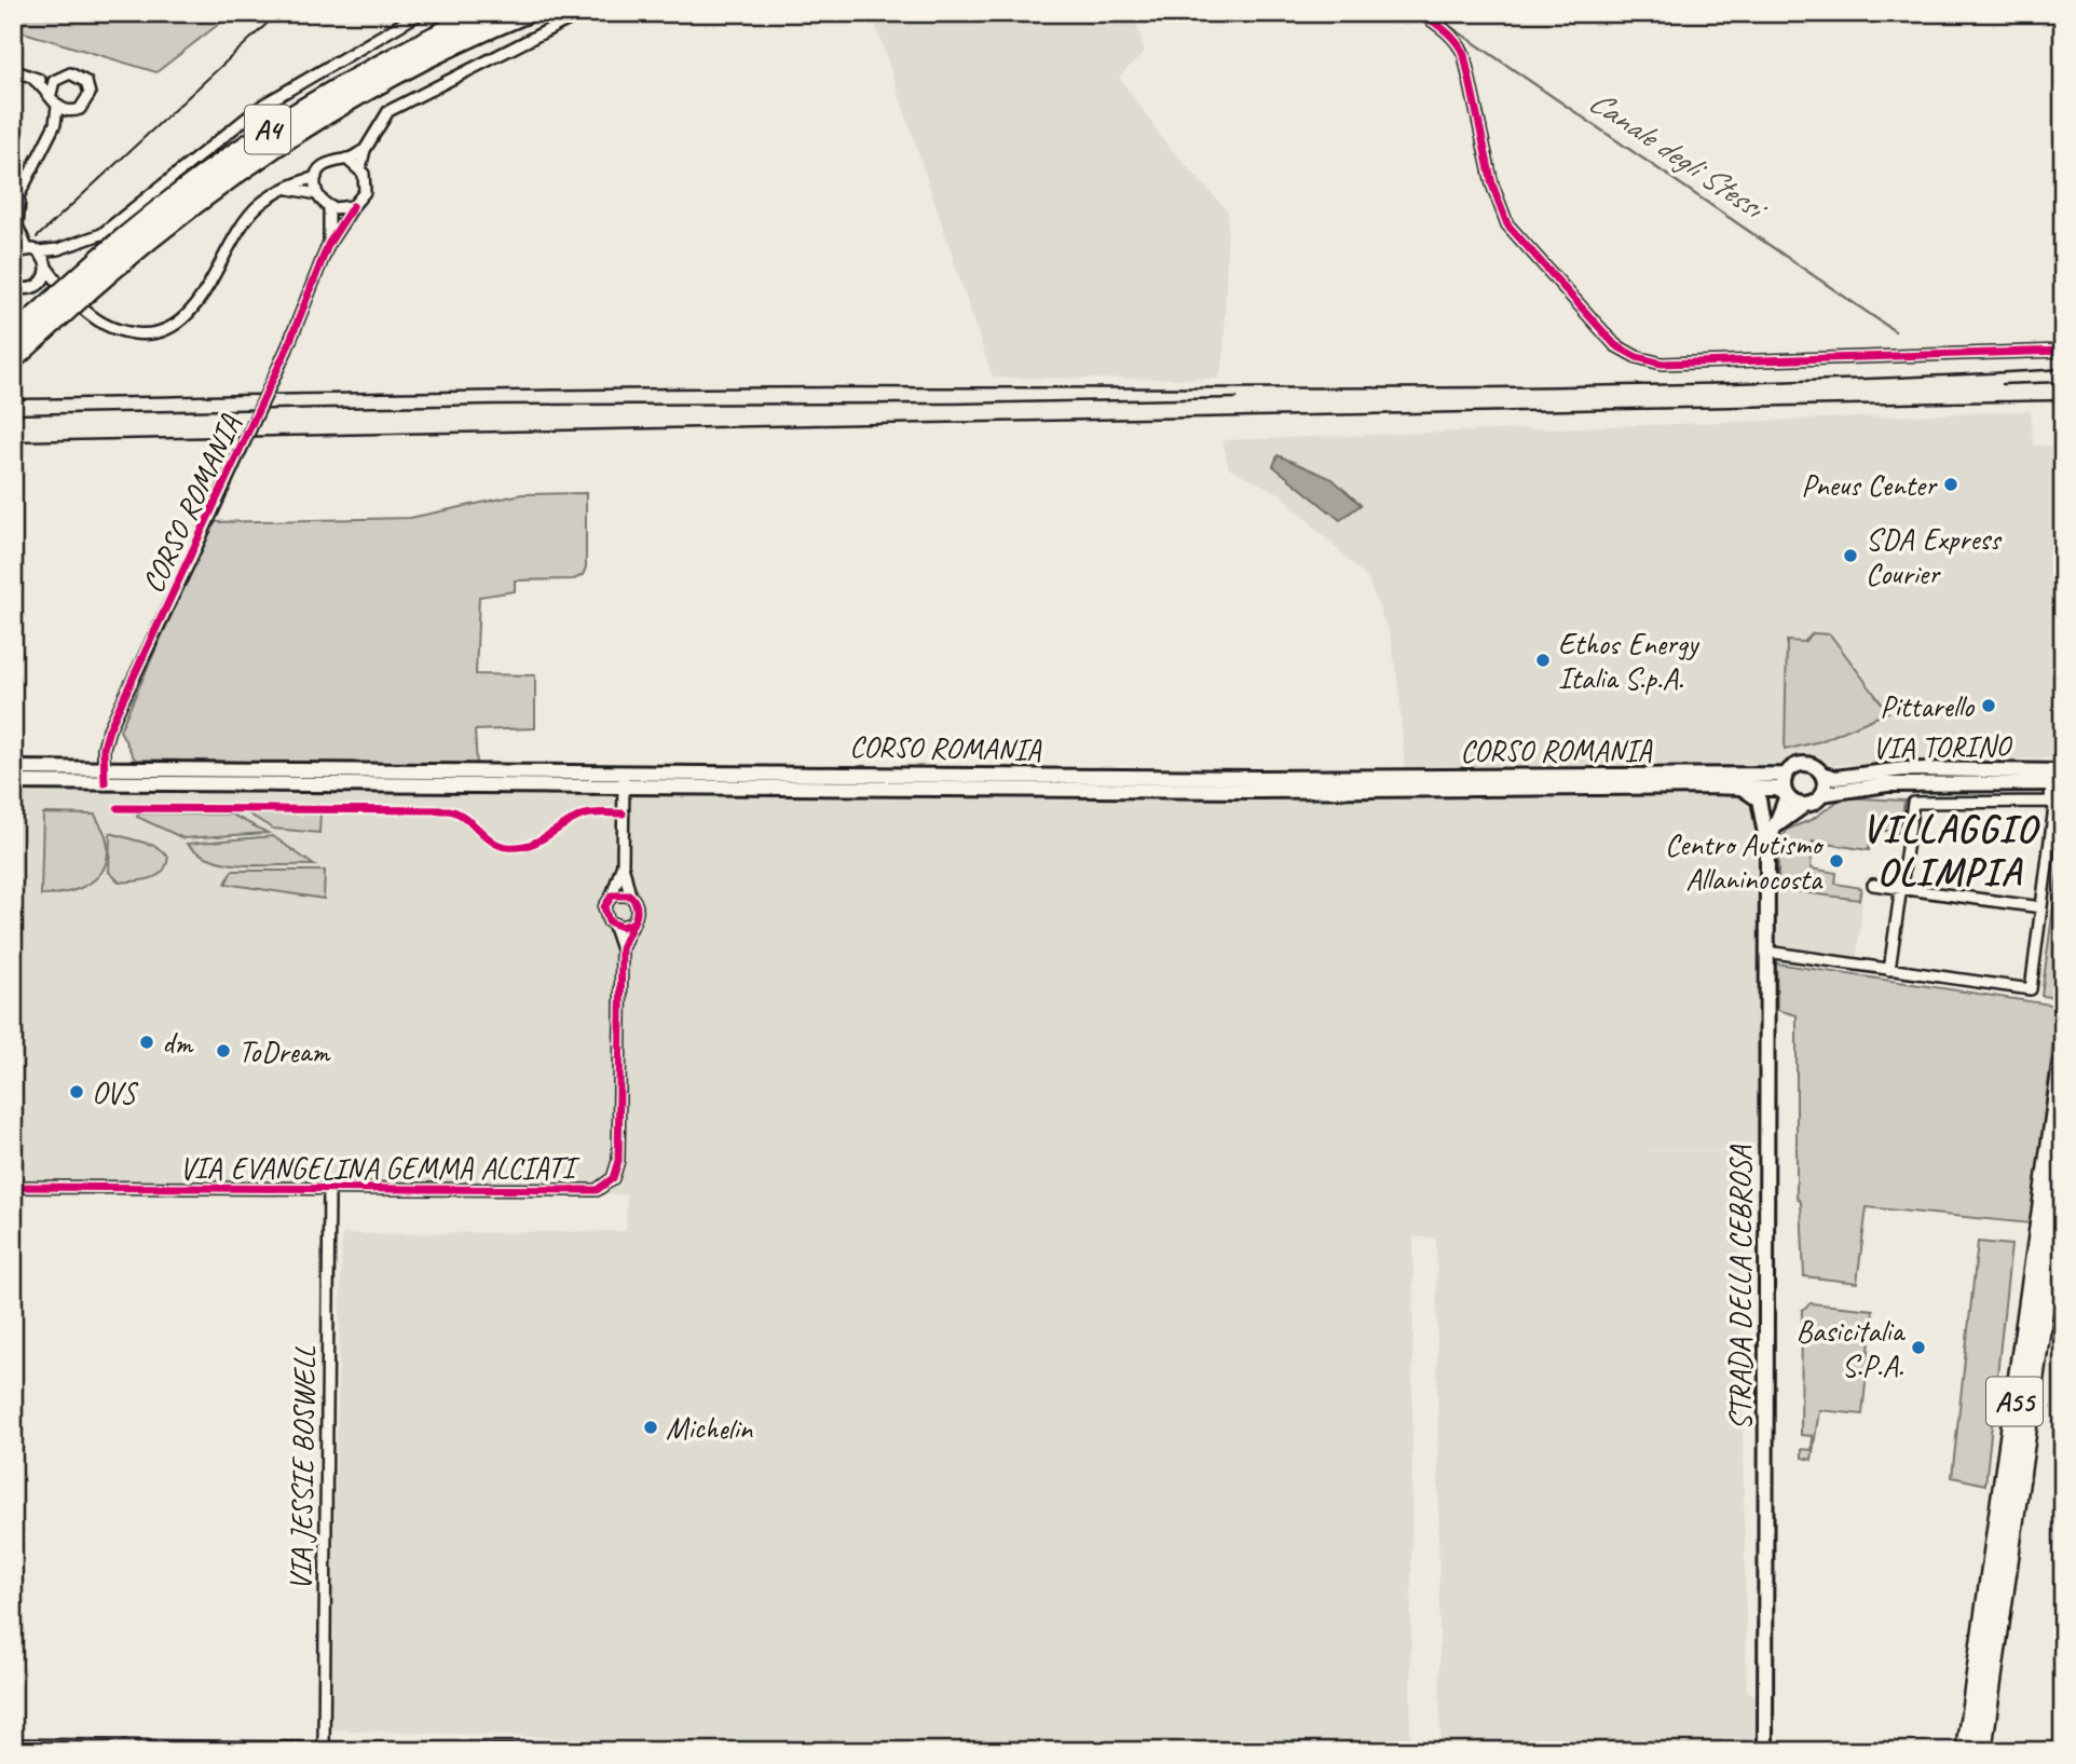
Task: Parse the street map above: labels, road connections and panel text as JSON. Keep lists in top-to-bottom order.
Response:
{
  "streets": {
    "highway": ["A4", "A55"],
    "main road": ["CORSO ROMANIA", "VIA TORINO", "STRADA DELLA CEBROSA"],
    "street": ["VIA EVANGELINA GEMMA ALCIATI", "VIA JESSIE BOSWELL"]
  },
  "crossings": [
    ["CORSO ROMANIA", "VIA TORINO"],
    ["CORSO ROMANIA", "STRADA DELLA CEBROSA"],
    ["VIA TORINO", "STRADA DELLA CEBROSA"],
    ["VIA EVANGELINA GEMMA ALCIATI", "VIA JESSIE BOSWELL"]
  ],
  "districts": ["VILLAGGIO OLIMPIA"],
  "water": ["Canale degli Stessi"],
  "places": [
    "Pneus Center",
    "SDA Express Courier",
    "Ethos Energy Italia S.p.A.",
    "Pittarello",
    "Centro Autismo Allaninocosta",
    "dm",
    "ToDream",
    "OVS",
    "Basicitalia S.P.A.",
    "Michelin"
  ]
}
